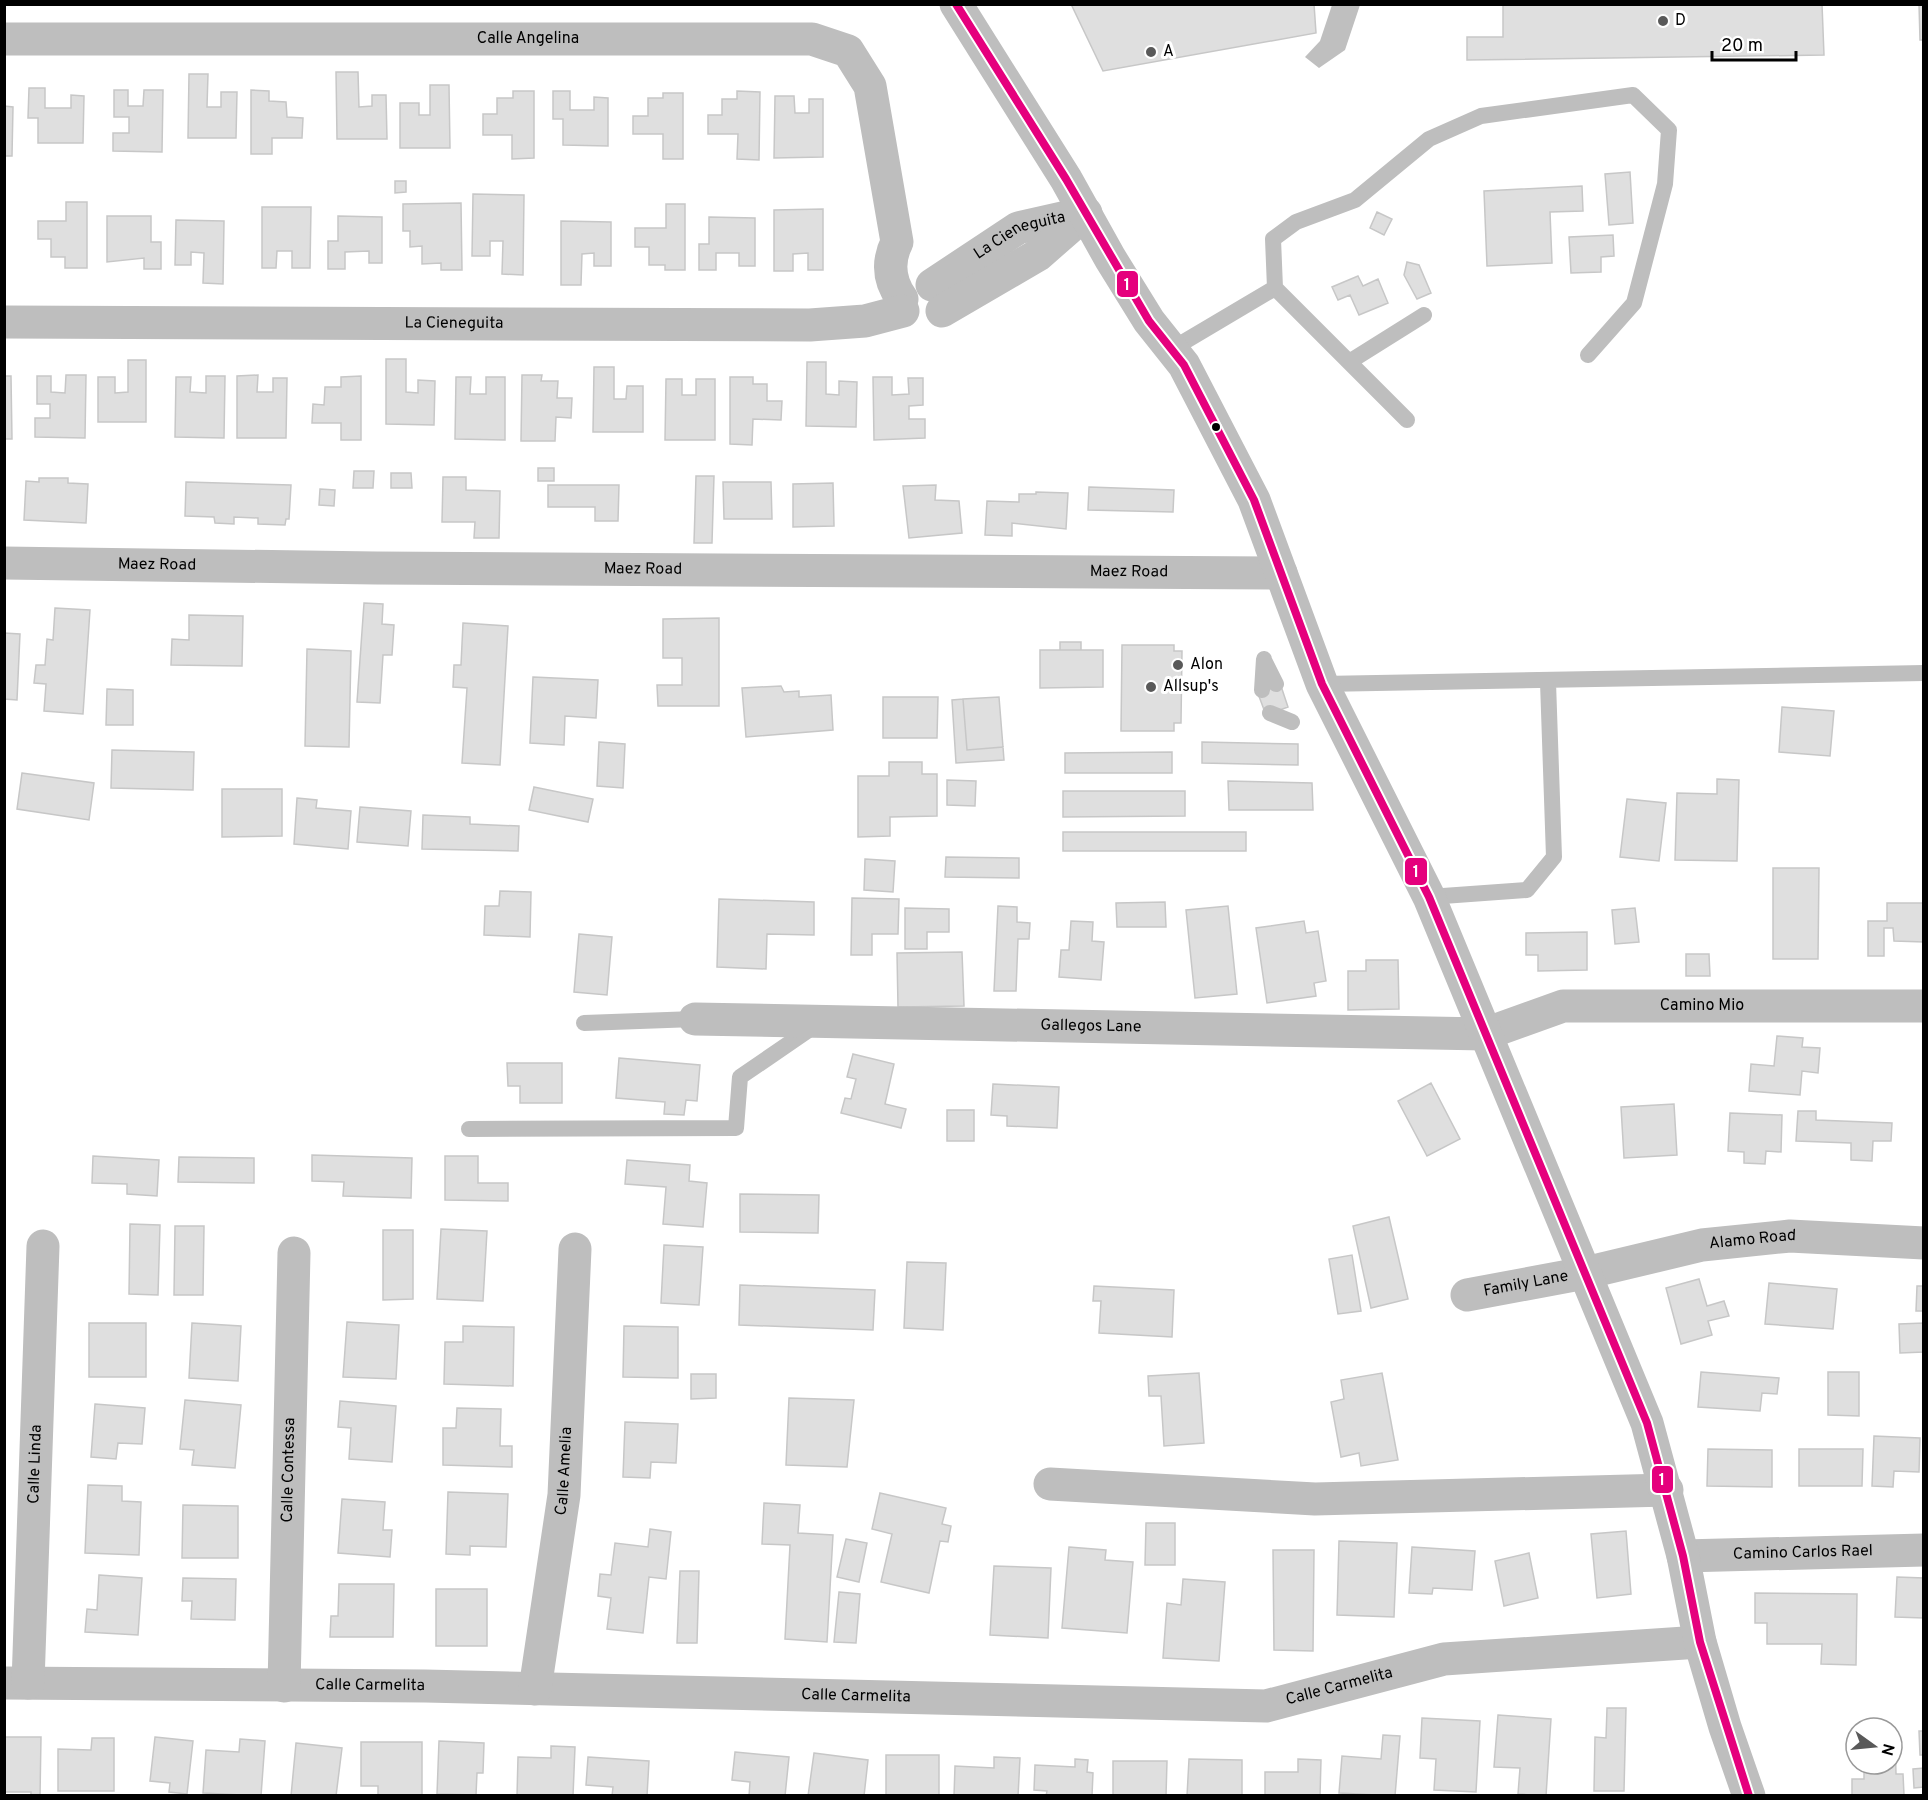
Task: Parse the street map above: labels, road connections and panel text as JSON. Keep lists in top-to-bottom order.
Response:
{
  "streets": {
    "street": [
      "Calle Angelina",
      "La Cieneguita",
      "Maez Road",
      "Camino Mio",
      "Gallegos Lane",
      "Alamo Road",
      "Family Lane",
      "Calle Linda",
      "Calle Contessa",
      "Calle Amelia",
      "Camino Carlos Rael",
      "Calle Carmelita"
    ]
  },
  "crossings": [
    ["Calle Angelina", "La Cieneguita"],
    ["Camino Mio", "Gallegos Lane"],
    ["Alamo Road", "Family Lane"],
    ["Calle Linda", "Calle Carmelita"],
    ["Calle Contessa", "Calle Carmelita"],
    ["Calle Amelia", "Calle Carmelita"]
  ],
  "places": [
    "D",
    "A",
    "Alon",
    "Allsup's"
  ],
  "lines": ["transit line 1"],
  "scale_bar": "20 m",
  "north": "right"
}
